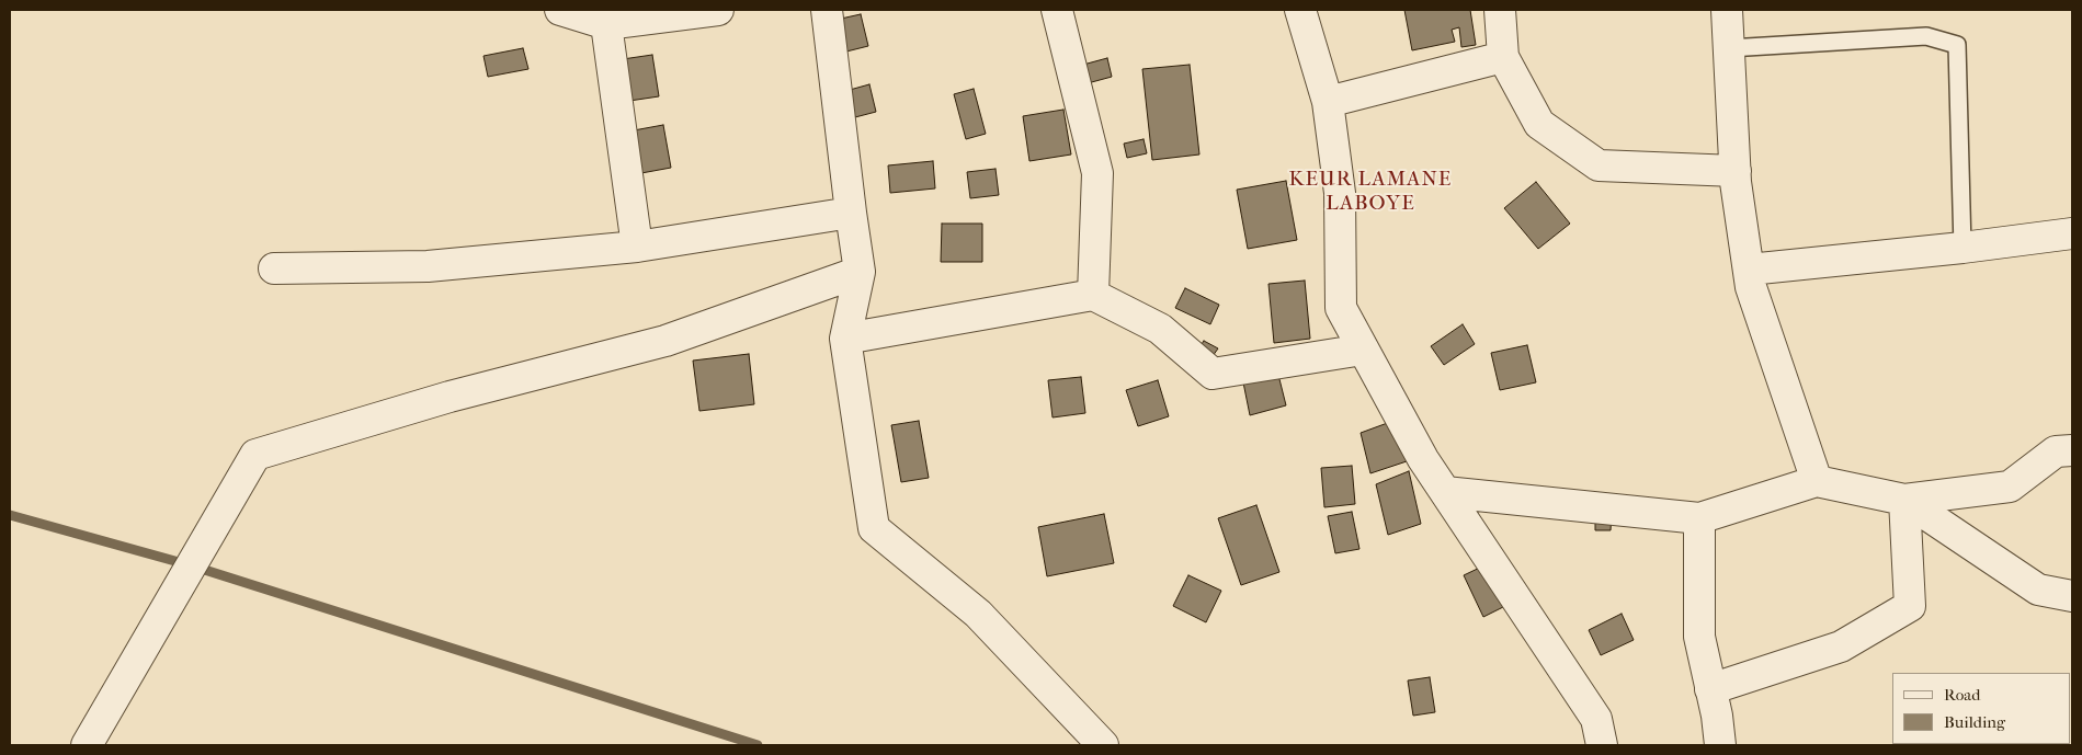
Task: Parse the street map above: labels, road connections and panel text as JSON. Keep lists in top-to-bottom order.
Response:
{
  "districts": ["KEUR LAMANE LABOYE"],
  "legend": ["Road", "Building"]
}
